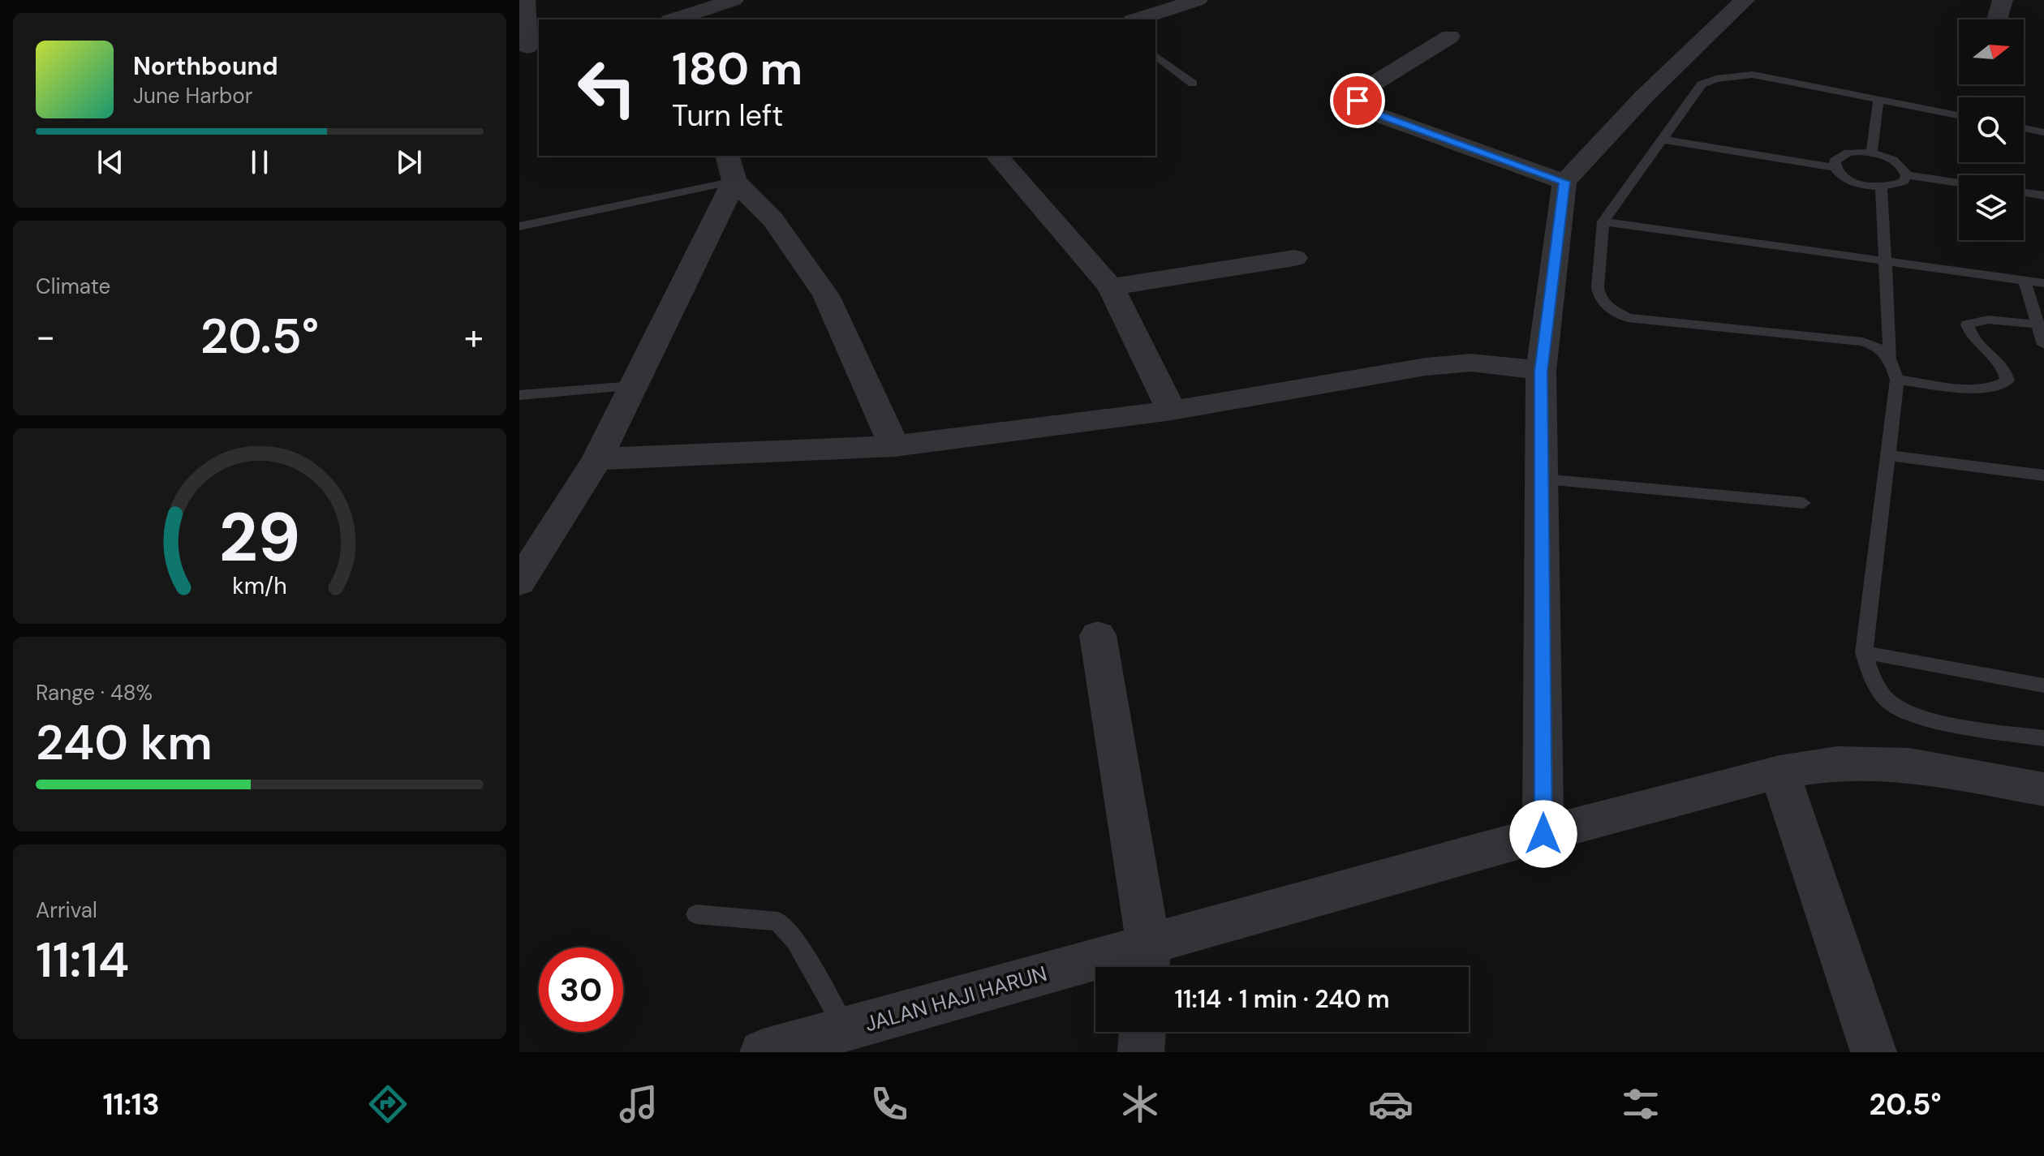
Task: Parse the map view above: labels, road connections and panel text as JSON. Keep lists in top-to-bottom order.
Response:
{
  "streets": {
    "street": ["JALAN HAJI HARUN"]
  },
  "north": "right",
  "page": {
    "turn": ["180 m", "Turn left"],
    "song": ["Northbound", "June Harbor"],
    "tile": [
      "Climate",
      ["Range · 48%", "240 km"],
      ["Arrival", "11:14"]
    ],
    "heat": ["−", "20.5°", "+"],
    "limit": "30",
    "trip": "11:14 · 1 min · 240 m",
    "tabs": ["11:13", "20.5°"],
    "gauge": ["29", "km/h"]
  }
}
